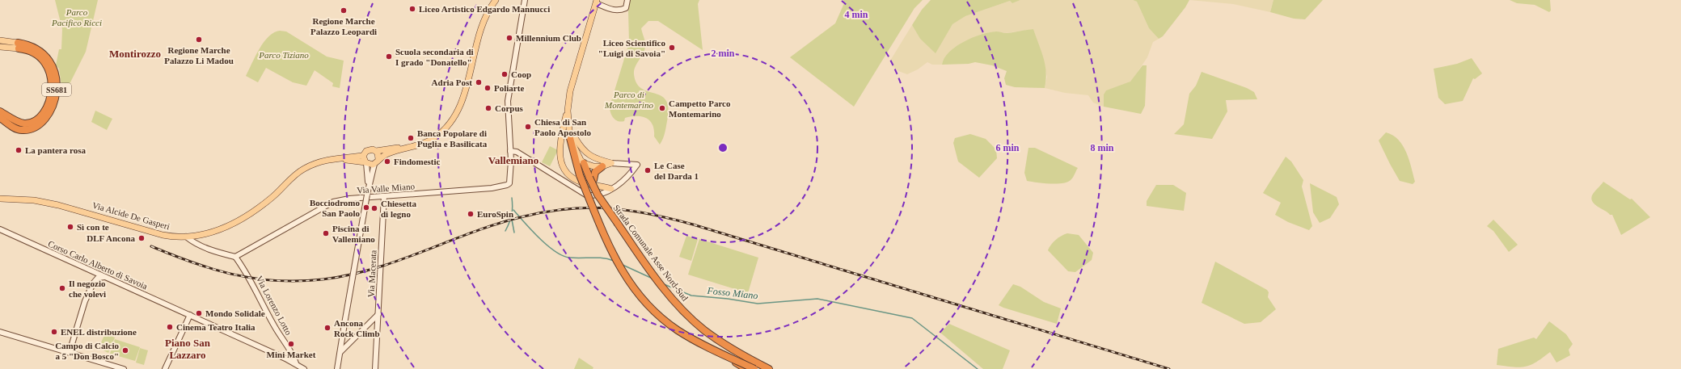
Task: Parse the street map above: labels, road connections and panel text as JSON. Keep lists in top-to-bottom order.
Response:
{
  "streets": {
    "highway": ["SS681", "Strada Comunale Asse Nord-Sud"],
    "main road": ["Via Alcide De Gasperi"],
    "street": [
      "Via Valle Miano",
      "Corso Carlo Alberto di Savoia",
      "Via Macerata",
      "Via Lorenzo Lotto"
    ]
  },
  "crossings": [
    ["Via Valle Miano", "Via Macerata"],
    ["Via Valle Miano", "Via Lorenzo Lotto"],
    ["Corso Carlo Alberto di Savoia", "Via Lorenzo Lotto"]
  ],
  "districts": ["Montirozzo", "Vallemiano", "Piano San Lazzaro"],
  "water": ["Fosso Miano"],
  "parks": ["Parco Pacifico Ricci", "Parco Tiziano", "Parco di Montemarino"],
  "places": [
    "Liceo Artistico Edgardo Mannucci",
    "Regione Marche Palazzo Leopardi",
    "Millennium Club",
    "Regione Marche Palazzo Li Madou",
    "Liceo Scientifico \"Luigi di Savoia\"",
    "Scuola secondaria di I grado \"Donatello\"",
    "Coop",
    "Adria Post",
    "Poliarte",
    "Corpus",
    "Campetto Parco Montemarino",
    "Chiesa di San Paolo Apostolo",
    "Banca Popolare di Puglia e Basilicata",
    "La pantera rosa",
    "Findomestic",
    "Le Case del Darda 1",
    "Bocciodromo San Paolo",
    "Chiesetta di legno",
    "EuroSpin",
    "Sì con te",
    "Piscina di Vallemiano",
    "DLF Ancona",
    "Il negozio che volevi",
    "Mondo Solidale",
    "Cinema Teatro Italia",
    "Ancona Rock Climb",
    "ENEL distribuzione",
    "Mini Market",
    "Campo di Calcio a 5 \"Don Bosco\""
  ],
  "rings": [
    "4 min",
    "2 min",
    "6 min",
    "8 min"
  ]
}
